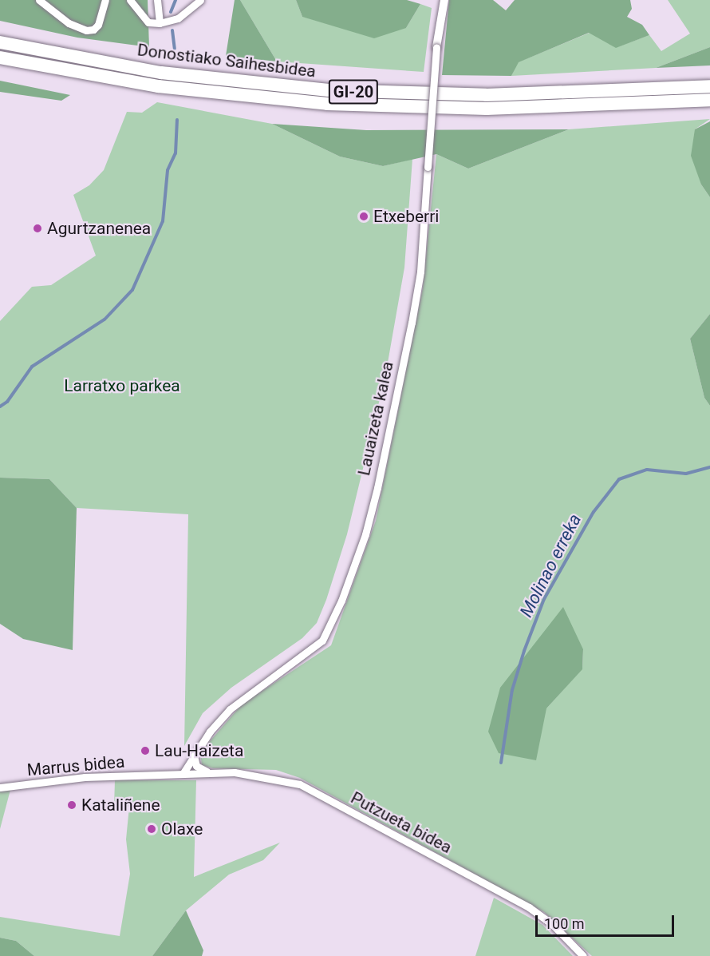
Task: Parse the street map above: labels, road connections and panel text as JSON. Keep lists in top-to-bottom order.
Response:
{
  "streets": {
    "highway": ["Donostiako Saihesbidea", "GI-20"],
    "street": ["Lauaizeta kalea", "Marrus bidea", "Putzueta bidea"]
  },
  "crossings": [
    ["Lauaizeta kalea", "Marrus bidea"],
    ["Lauaizeta kalea", "Putzueta bidea"],
    ["Marrus bidea", "Putzueta bidea"]
  ],
  "water": ["Molinao erreka"],
  "parks": ["Larratxo parkea"],
  "places": [
    "Etxeberri",
    "Agurtzanenea",
    "Lau-Haizeta",
    "Kataliñene",
    "Olaxe"
  ],
  "scale_bar": "100 m"
}
